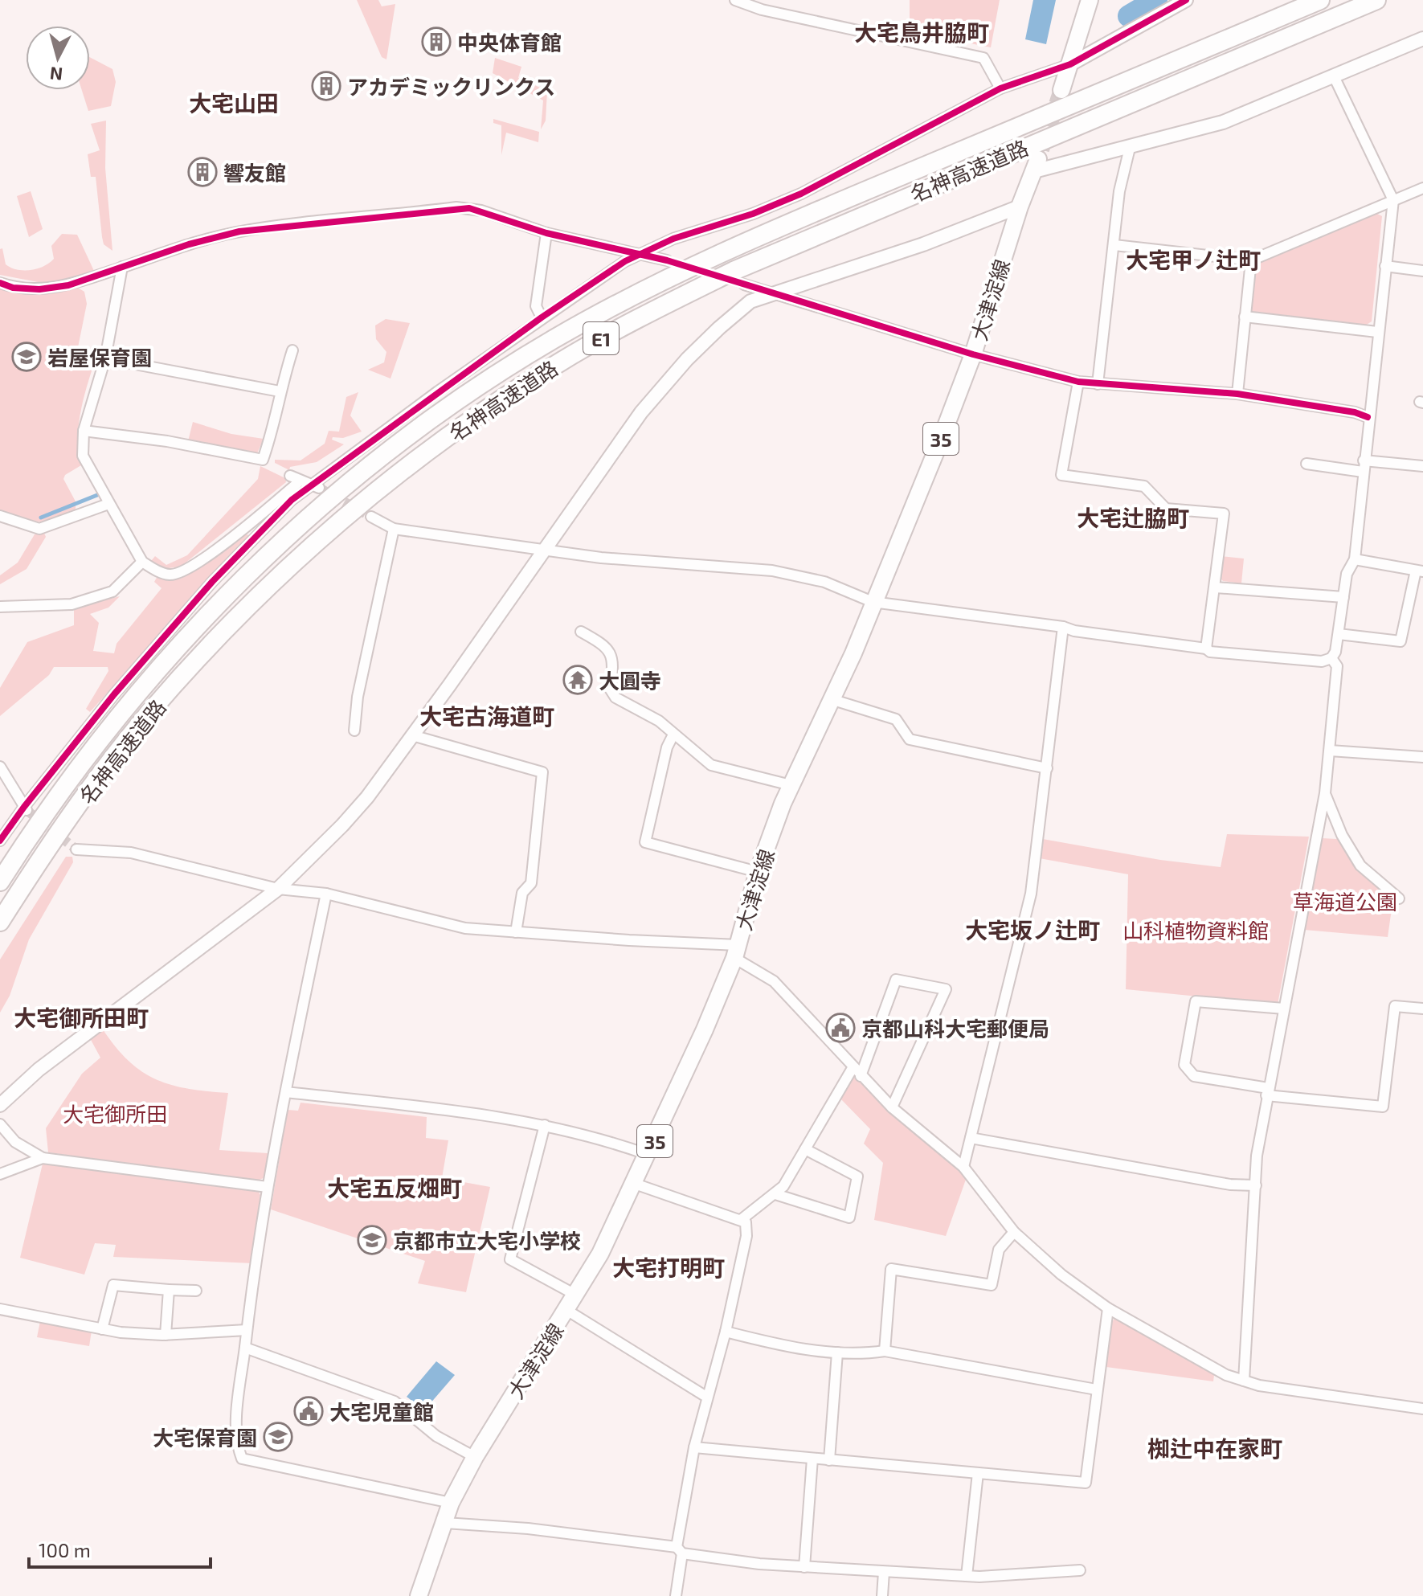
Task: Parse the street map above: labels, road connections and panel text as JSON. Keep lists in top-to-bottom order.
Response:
{
  "streets": {
    "highway": ["名神高速道路", "E1"],
    "main road": ["大津淀線", "35"]
  },
  "districts": [
    "大宅鳥井脇町",
    "大宅山田",
    "大宅甲ノ辻町",
    "大宅辻脇町",
    "大宅古海道町",
    "大宅坂ノ辻町",
    "大宅御所田町",
    "大宅五反畑町",
    "大宅打明町",
    "椥辻中在家町"
  ],
  "parks": ["草海道公園", "山科植物資料館", "大宅御所田"],
  "places": {
    "building": ["中央体育館", "アカデミックリンクス", "響友館"],
    "school or university": ["岩屋保育園", "京都市立大宅小学校", "大宅保育園"],
    "temple": ["大圓寺"],
    "public building": ["京都山科大宅郵便局", "大宅児童館"]
  },
  "scale_bar": "100 m",
  "north": "bottom"
}
